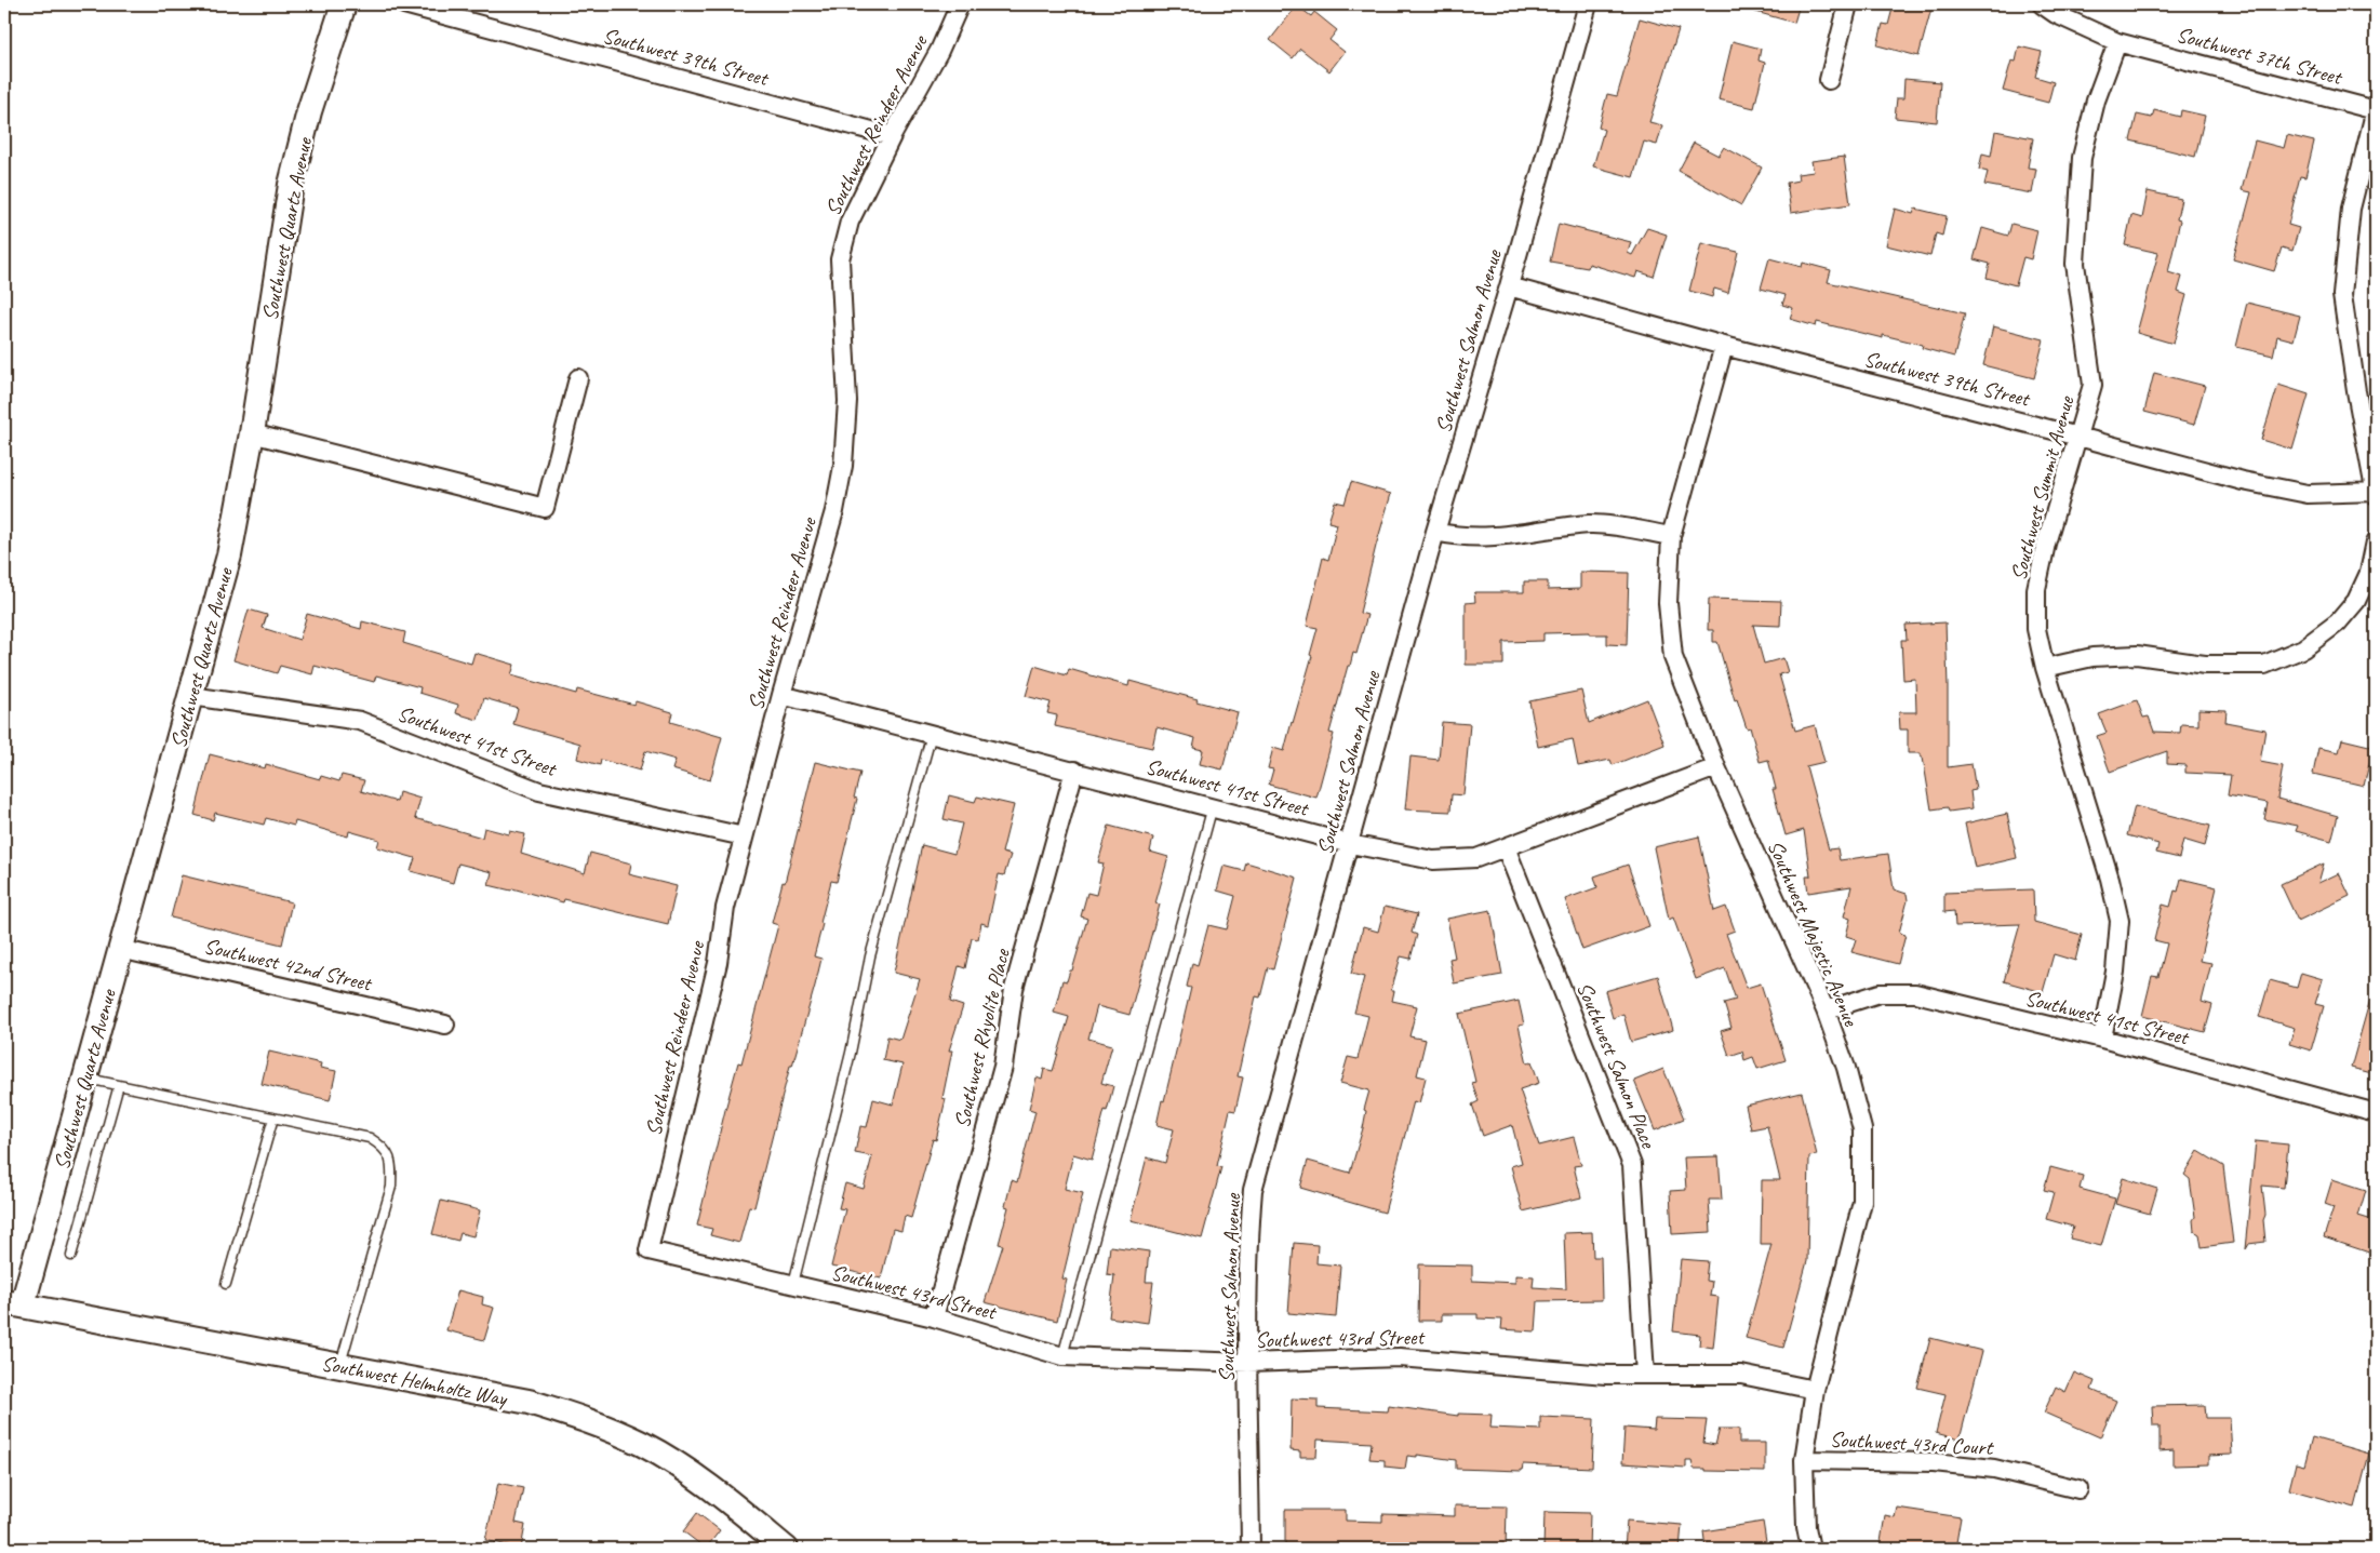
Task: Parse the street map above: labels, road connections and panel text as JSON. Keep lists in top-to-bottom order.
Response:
{
  "streets": {
    "street": [
      "Southwest 37th Street",
      "Southwest 39th Street",
      "Southwest Reindeer Avenue",
      "Southwest Quartz Avenue",
      "Southwest Salmon Avenue",
      "Southwest Summit Avenue",
      "Southwest 41st Street",
      "Southwest Majestic Avenue",
      "Southwest 42nd Street",
      "Southwest Rhyolite Place",
      "Southwest Salmon Place",
      "Southwest 43rd Street",
      "Southwest Helmholtz Way",
      "Southwest 43rd Court"
    ]
  },
  "crossings": [
    ["Southwest 37th Street", "Southwest Summit Avenue"],
    ["Southwest 39th Street", "Southwest Reindeer Avenue"],
    ["Southwest 39th Street", "Southwest Salmon Avenue"],
    ["Southwest 39th Street", "Southwest Summit Avenue"],
    ["Southwest 39th Street", "Southwest Majestic Avenue"],
    ["Southwest Reindeer Avenue", "Southwest 41st Street"],
    ["Southwest Reindeer Avenue", "Southwest 43rd Street"],
    ["Southwest Quartz Avenue", "Southwest 41st Street"],
    ["Southwest Quartz Avenue", "Southwest 42nd Street"],
    ["Southwest Quartz Avenue", "Southwest Helmholtz Way"],
    ["Southwest Salmon Avenue", "Southwest 41st Street"],
    ["Southwest Salmon Avenue", "Southwest 43rd Street"],
    ["Southwest Summit Avenue", "Southwest 41st Street"],
    ["Southwest 41st Street", "Southwest Majestic Avenue"],
    ["Southwest 41st Street", "Southwest Rhyolite Place"],
    ["Southwest 41st Street", "Southwest Salmon Place"],
    ["Southwest Majestic Avenue", "Southwest 43rd Street"],
    ["Southwest Majestic Avenue", "Southwest 43rd Court"],
    ["Southwest Rhyolite Place", "Southwest 43rd Street"],
    ["Southwest Salmon Place", "Southwest 43rd Street"]
  ]
}
